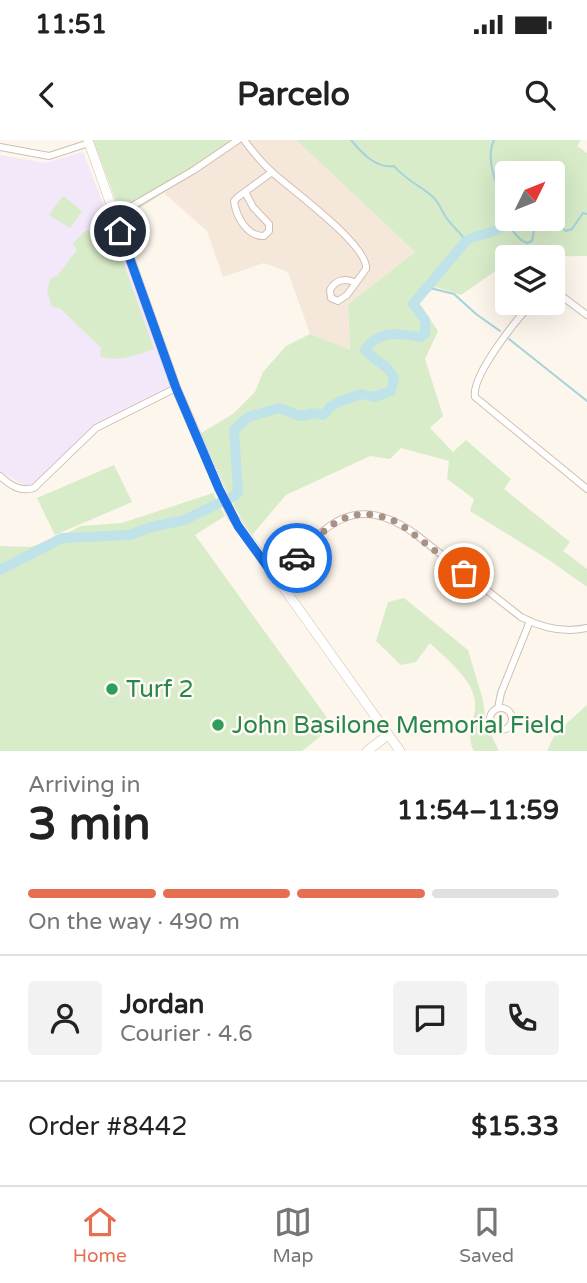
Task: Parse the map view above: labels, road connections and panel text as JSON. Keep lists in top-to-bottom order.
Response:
{
  "places": ["Turf 2", "John Basilone Memorial Field"],
  "north": "top right",
  "page": {
    "status": "11:51",
    "header": "Parcelo",
    "heading": ["3 min", "Arriving in", "11:54–11:59"],
    "panel": [
      "Jordan",
      "Courier · 4.6",
      "Order #8442",
      "$15.33"
    ],
    "bar": "On the way · 490 m",
    "tabs": ["Home", "Map", "Saved"]
  }
}
